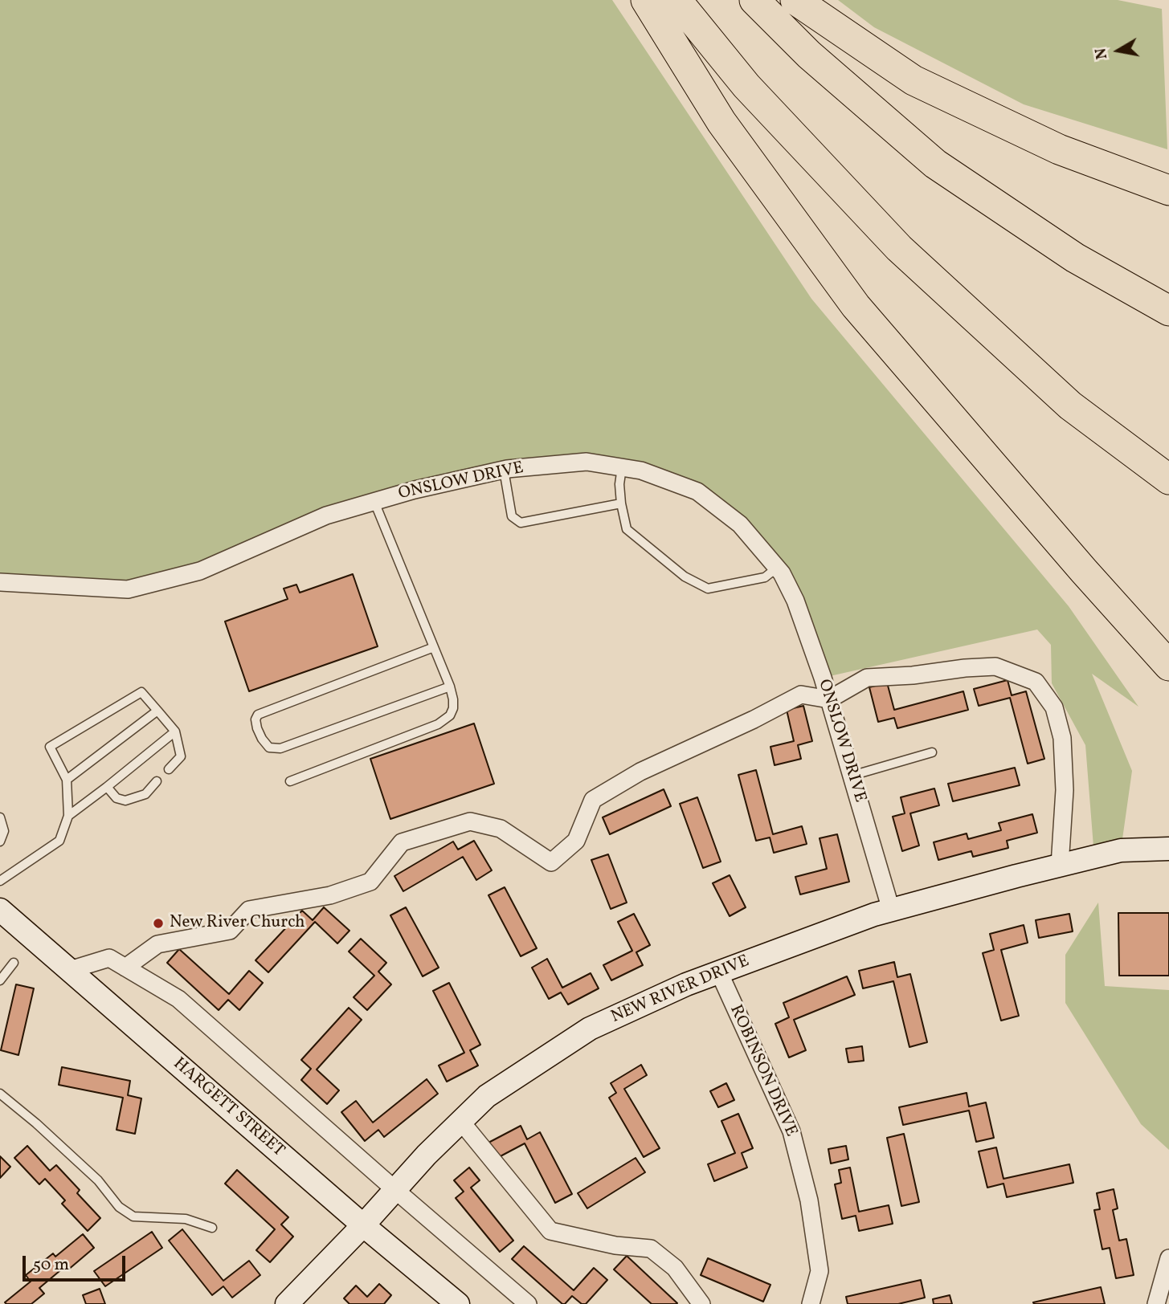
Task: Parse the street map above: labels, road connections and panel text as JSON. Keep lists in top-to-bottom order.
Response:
{
  "streets": {
    "street": [
      "ONSLOW DRIVE",
      "NEW RIVER DRIVE",
      "ROBINSON DRIVE",
      "HARGETT STREET"
    ]
  },
  "crossings": [
    ["ONSLOW DRIVE", "NEW RIVER DRIVE"],
    ["NEW RIVER DRIVE", "ROBINSON DRIVE"],
    ["NEW RIVER DRIVE", "HARGETT STREET"]
  ],
  "places": ["New River Church"],
  "scale_bar": "50 m",
  "north": "left"
}
